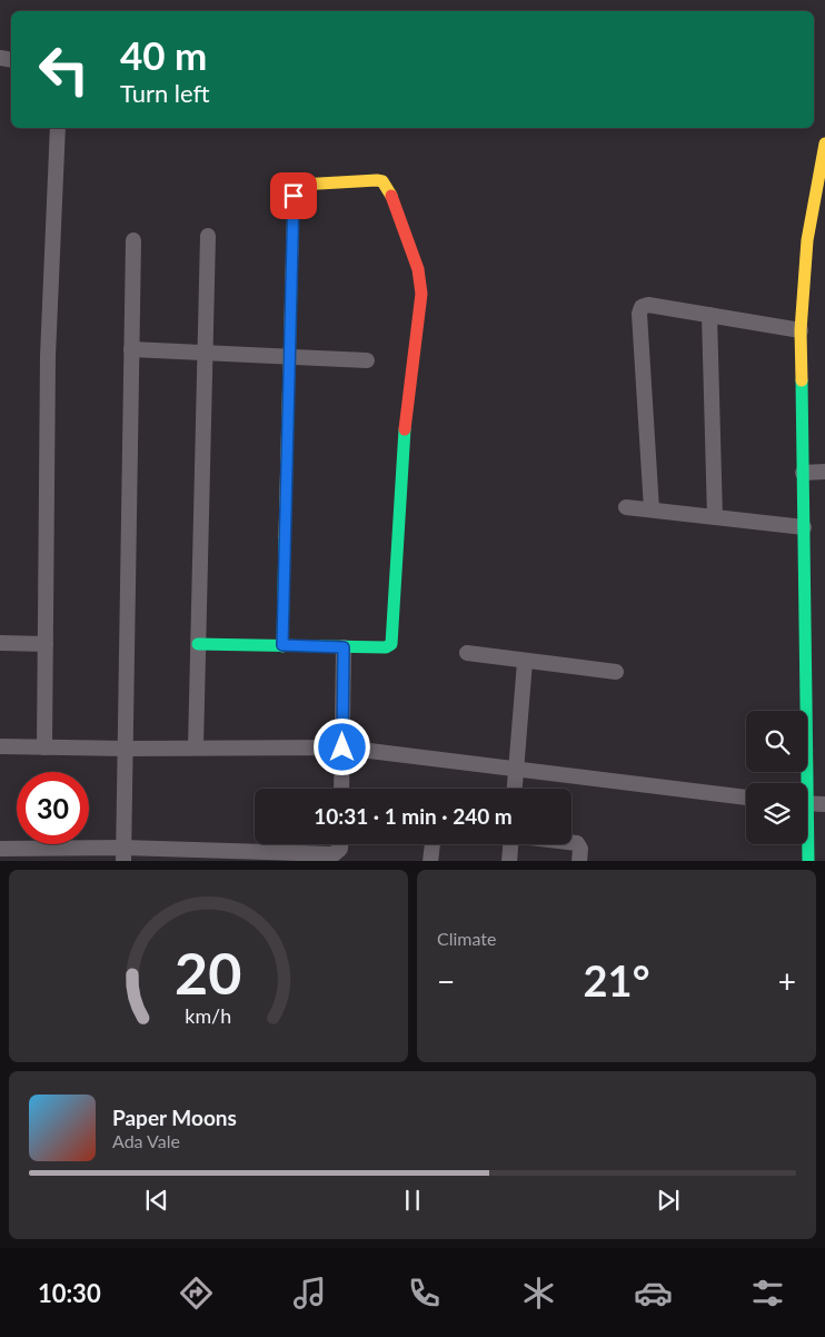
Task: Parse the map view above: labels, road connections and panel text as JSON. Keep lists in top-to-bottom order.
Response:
{
  "page": {
    "turn": ["40 m", "Turn left"],
    "limit": "30",
    "trip": "10:31 · 1 min · 240 m",
    "tile": "Climate",
    "heat": ["−", "21°", "+"],
    "song": ["Paper Moons", "Ada Vale"],
    "tabs": "10:30",
    "gauge": ["20", "km/h"]
  }
}
